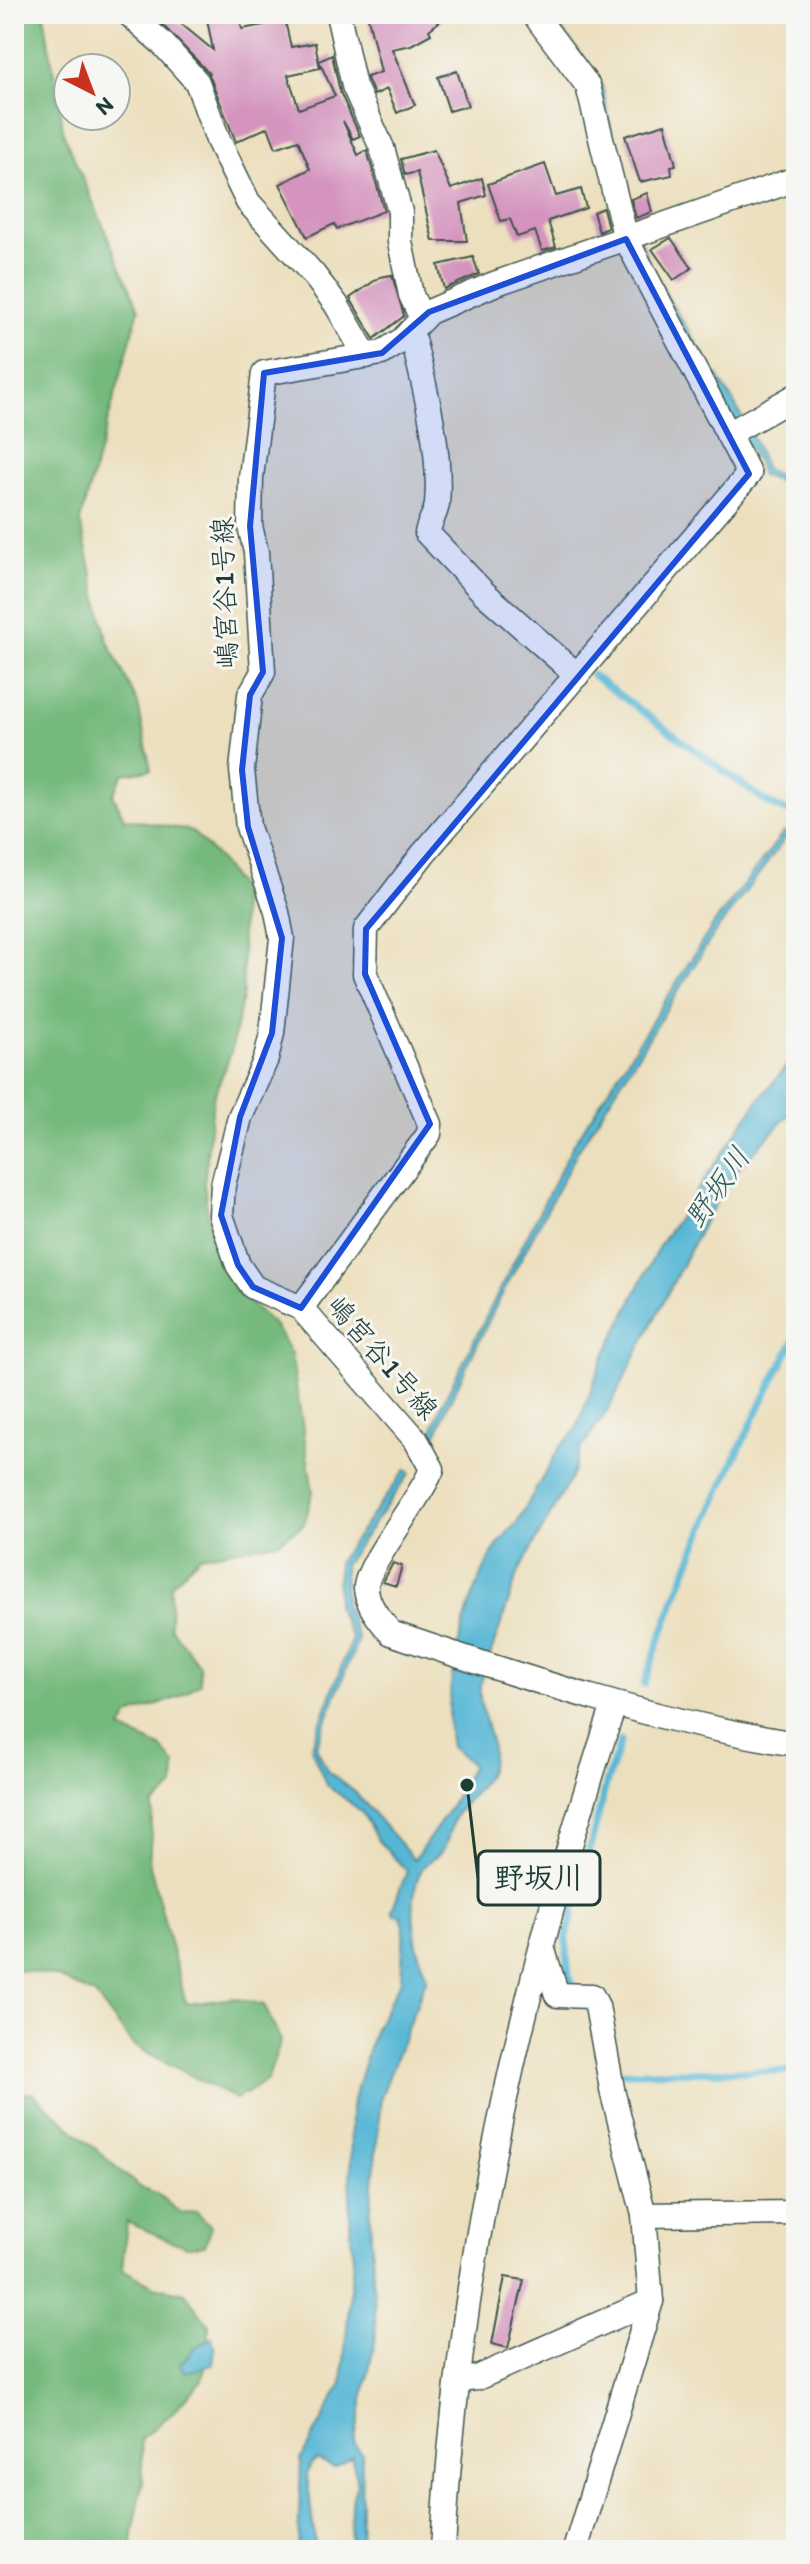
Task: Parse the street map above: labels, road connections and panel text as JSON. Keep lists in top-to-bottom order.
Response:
{
  "streets": {
    "street": ["嶋宮谷1号線"]
  },
  "water": ["野坂川"],
  "places": ["野坂川"],
  "north": "bottom right"
}
